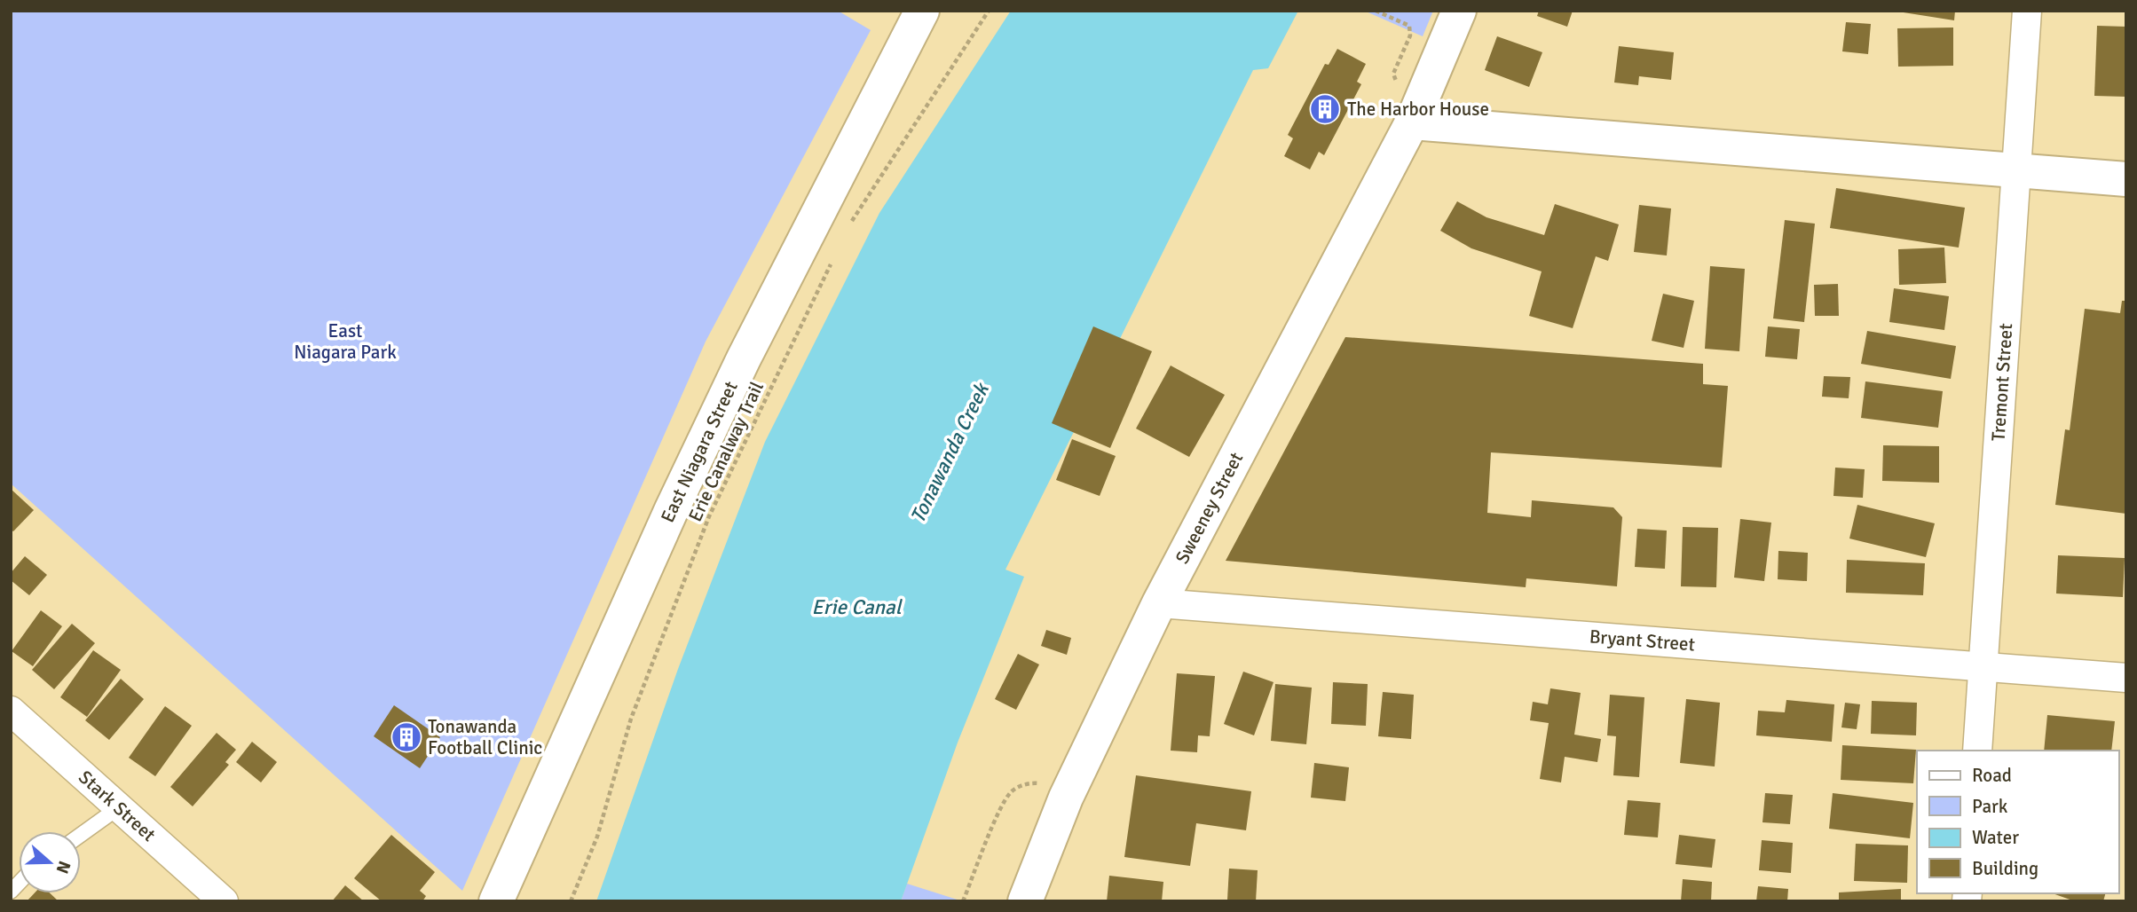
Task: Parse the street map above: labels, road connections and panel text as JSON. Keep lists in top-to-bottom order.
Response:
{
  "streets": {
    "street": [
      "Tremont Street",
      "East Niagara Street",
      "Sweeney Street",
      "Bryant Street",
      "Stark Street"
    ],
    "path": ["Erie Canalway Trail"]
  },
  "crossings": [
    ["Tremont Street", "Bryant Street"],
    ["Sweeney Street", "Bryant Street"]
  ],
  "water": ["Tonawanda Creek", "Erie Canal"],
  "parks": ["East Niagara Park"],
  "places": {
    "building": ["The Harbor House", "Tonawanda Football Clinic"]
  },
  "legend": [
    "Road",
    "Park",
    "Water",
    "Building"
  ],
  "north": "right"
}
